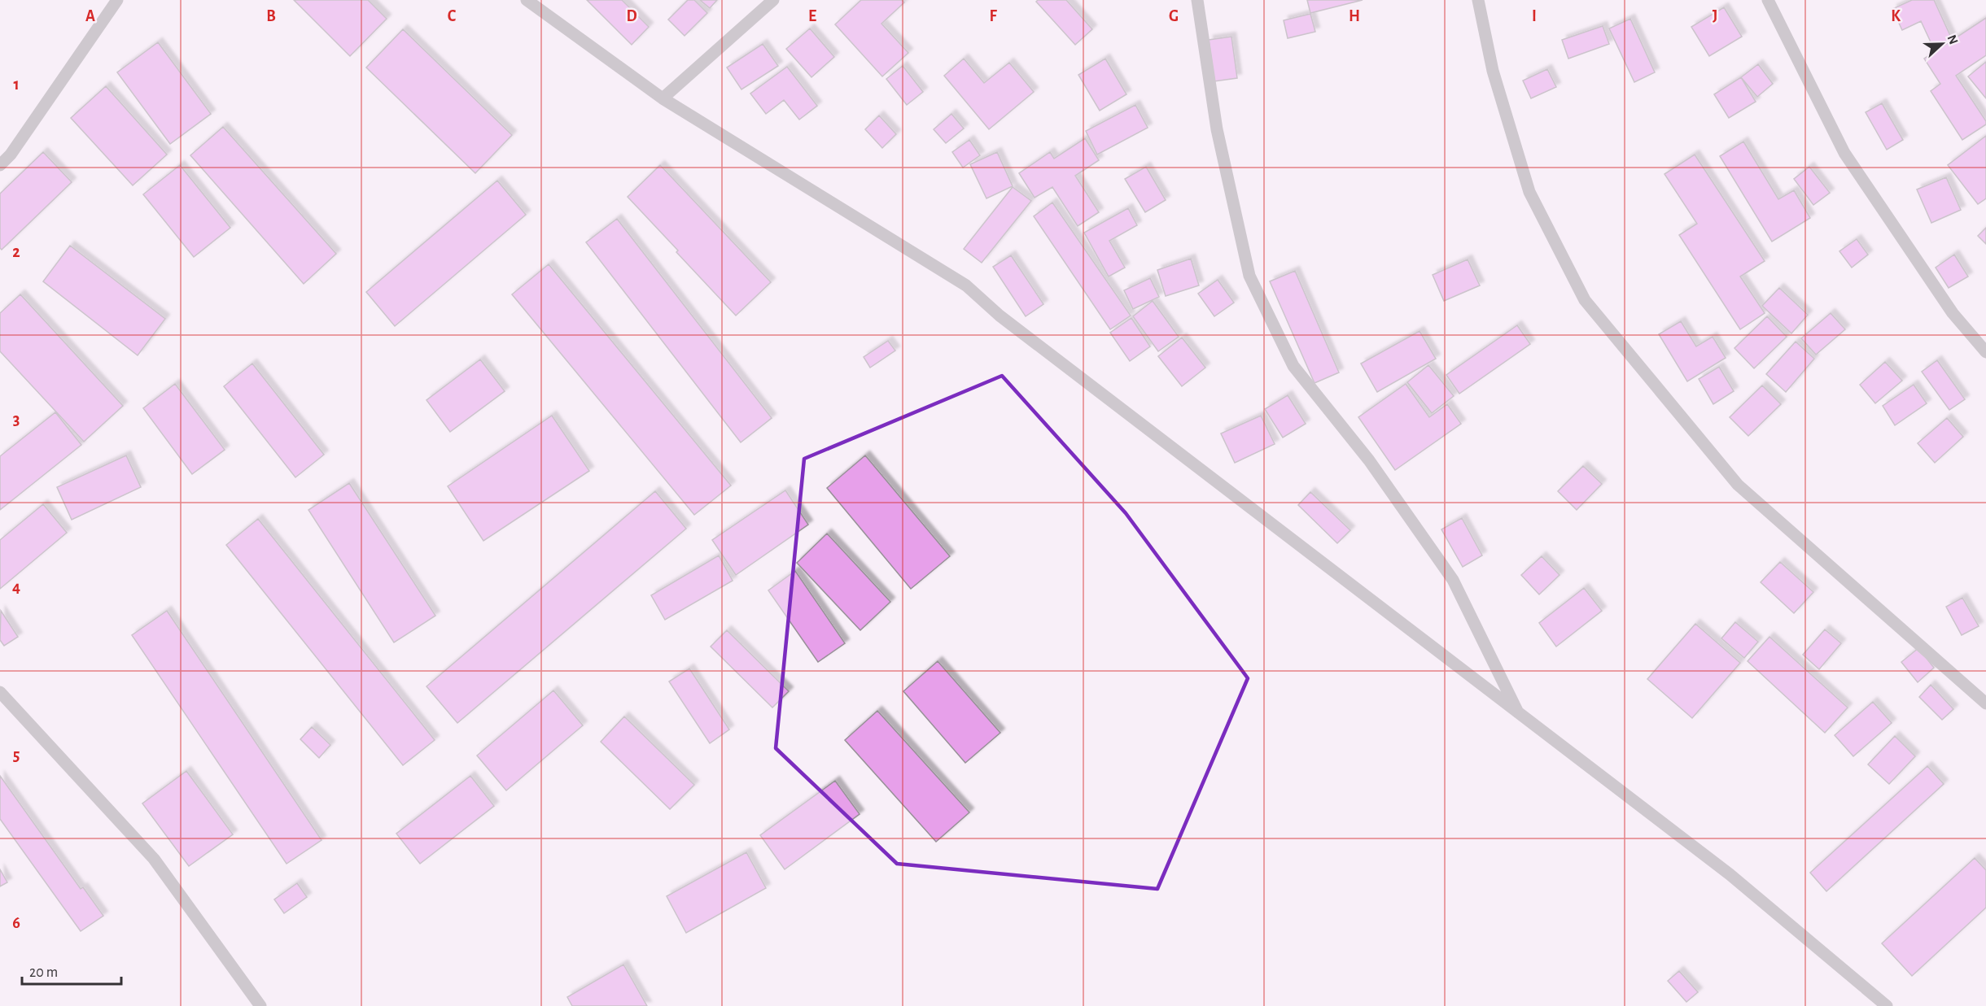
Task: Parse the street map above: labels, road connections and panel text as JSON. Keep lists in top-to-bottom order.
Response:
{
  "scale_bar": "20 m",
  "north": "right",
  "grid": {
    "columns": [
      "A",
      "B",
      "C",
      "D",
      "E",
      "F",
      "G",
      "H",
      "I",
      "J",
      "K"
    ],
    "rows": [
      "1",
      "2",
      "3",
      "4",
      "5",
      "6"
    ]
  }
}
